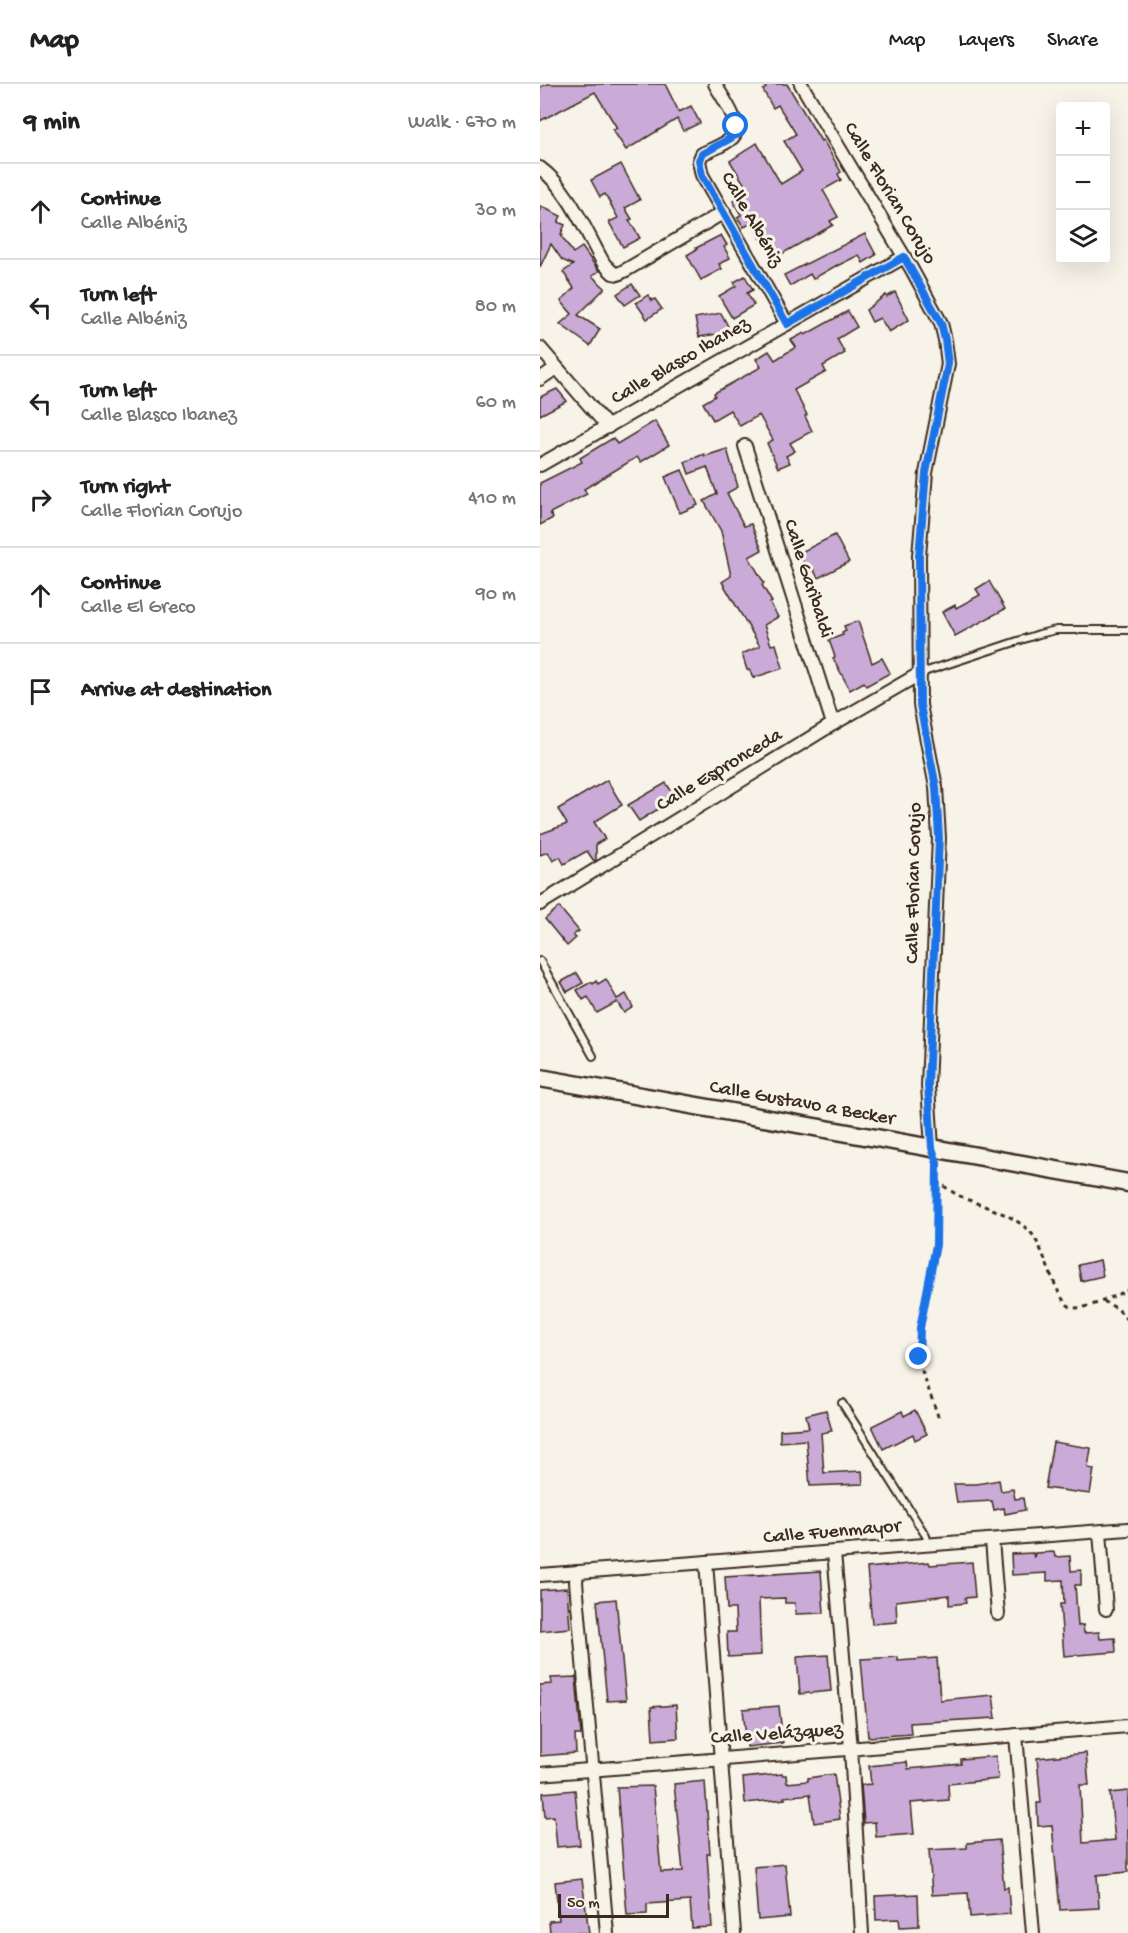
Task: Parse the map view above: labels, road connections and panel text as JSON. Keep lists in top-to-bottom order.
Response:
{
  "streets": {
    "street": [
      "Calle Florian Corujo",
      "Calle Albéniz",
      "Calle Blasco Ibanez",
      "Calle Garibaldi",
      "Calle Espronceda",
      "Calle Gustavo a Becker",
      "Calle Fuenmayor",
      "Calle Velázquez"
    ]
  },
  "crossings": [
    ["Calle Florian Corujo", "Calle Blasco Ibanez"],
    ["Calle Florian Corujo", "Calle Espronceda"],
    ["Calle Florian Corujo", "Calle Gustavo a Becker"],
    ["Calle Albéniz", "Calle Blasco Ibanez"],
    ["Calle Garibaldi", "Calle Espronceda"]
  ],
  "scale_bar": "50 m",
  "page": {
    "header": "Map",
    "nav": ["Map", "Layers", "Share"],
    "heading": ["9 min", "Walk · 670 m"],
    "map_buttons": ["+", "−"],
    "list": [
      ["Continue", "Calle Albéniz", "30 m"],
      ["Turn left", "Calle Albéniz", "80 m"],
      ["Turn left", "Calle Blasco Ibanez", "60 m"],
      ["Turn right", "Calle Florian Corujo", "410 m"],
      ["Continue", "Calle El Greco", "90 m"],
      "Arrive at destination"
    ],
    "scale": "50 m"
  }
}
